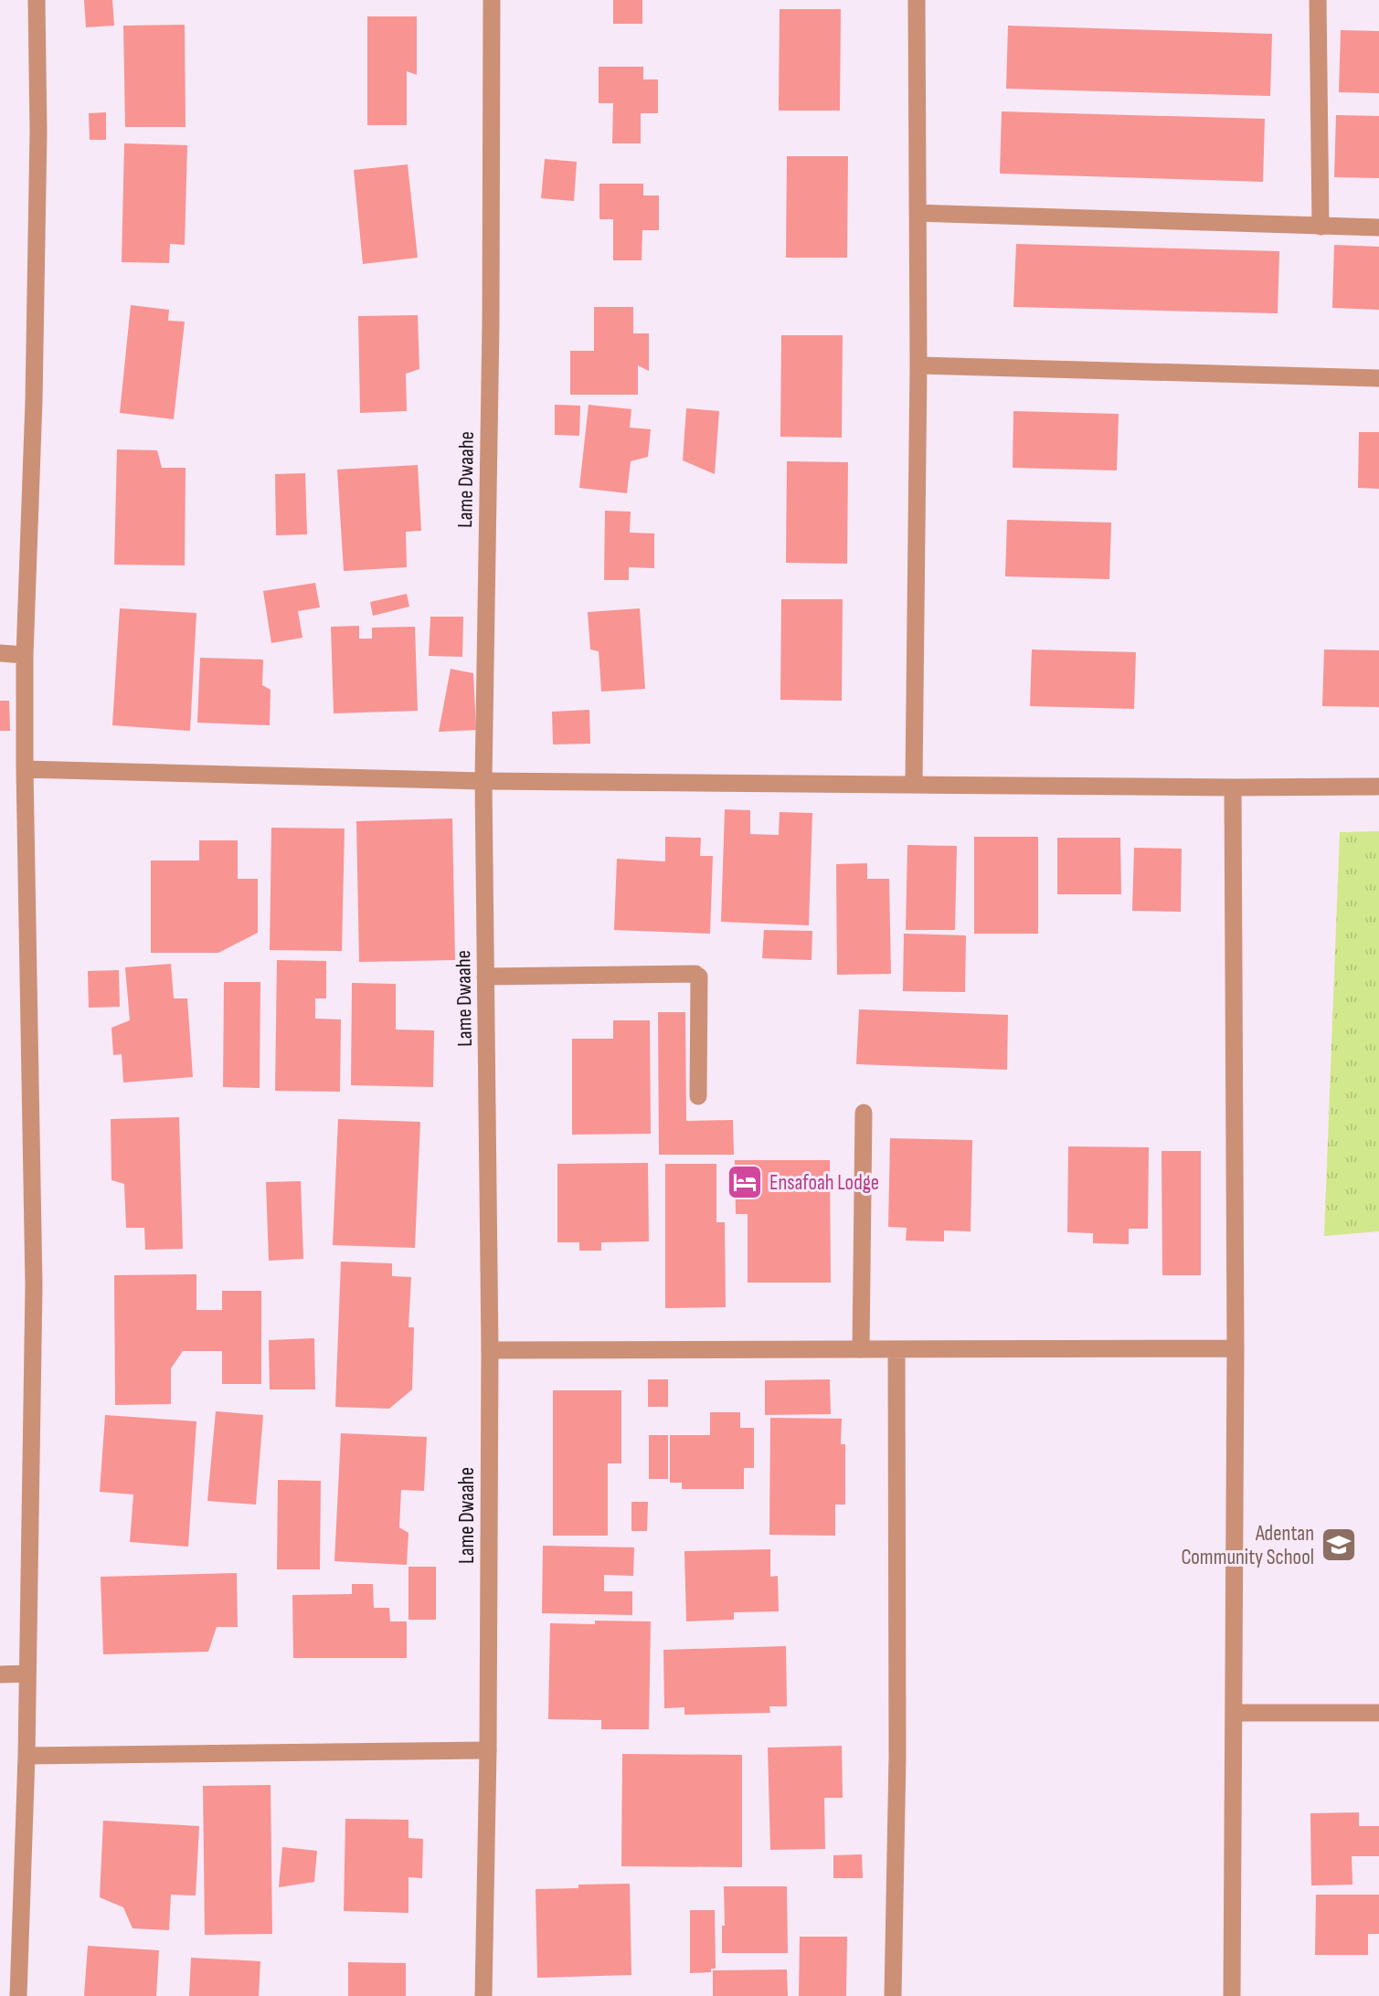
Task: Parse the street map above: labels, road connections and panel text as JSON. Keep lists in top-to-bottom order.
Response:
{
  "streets": {
    "street": ["Lame Dwaahe"]
  },
  "places": {
    "hotel": ["Ensafoah Lodge"],
    "school or university": ["Adentan Community School"]
  }
}
